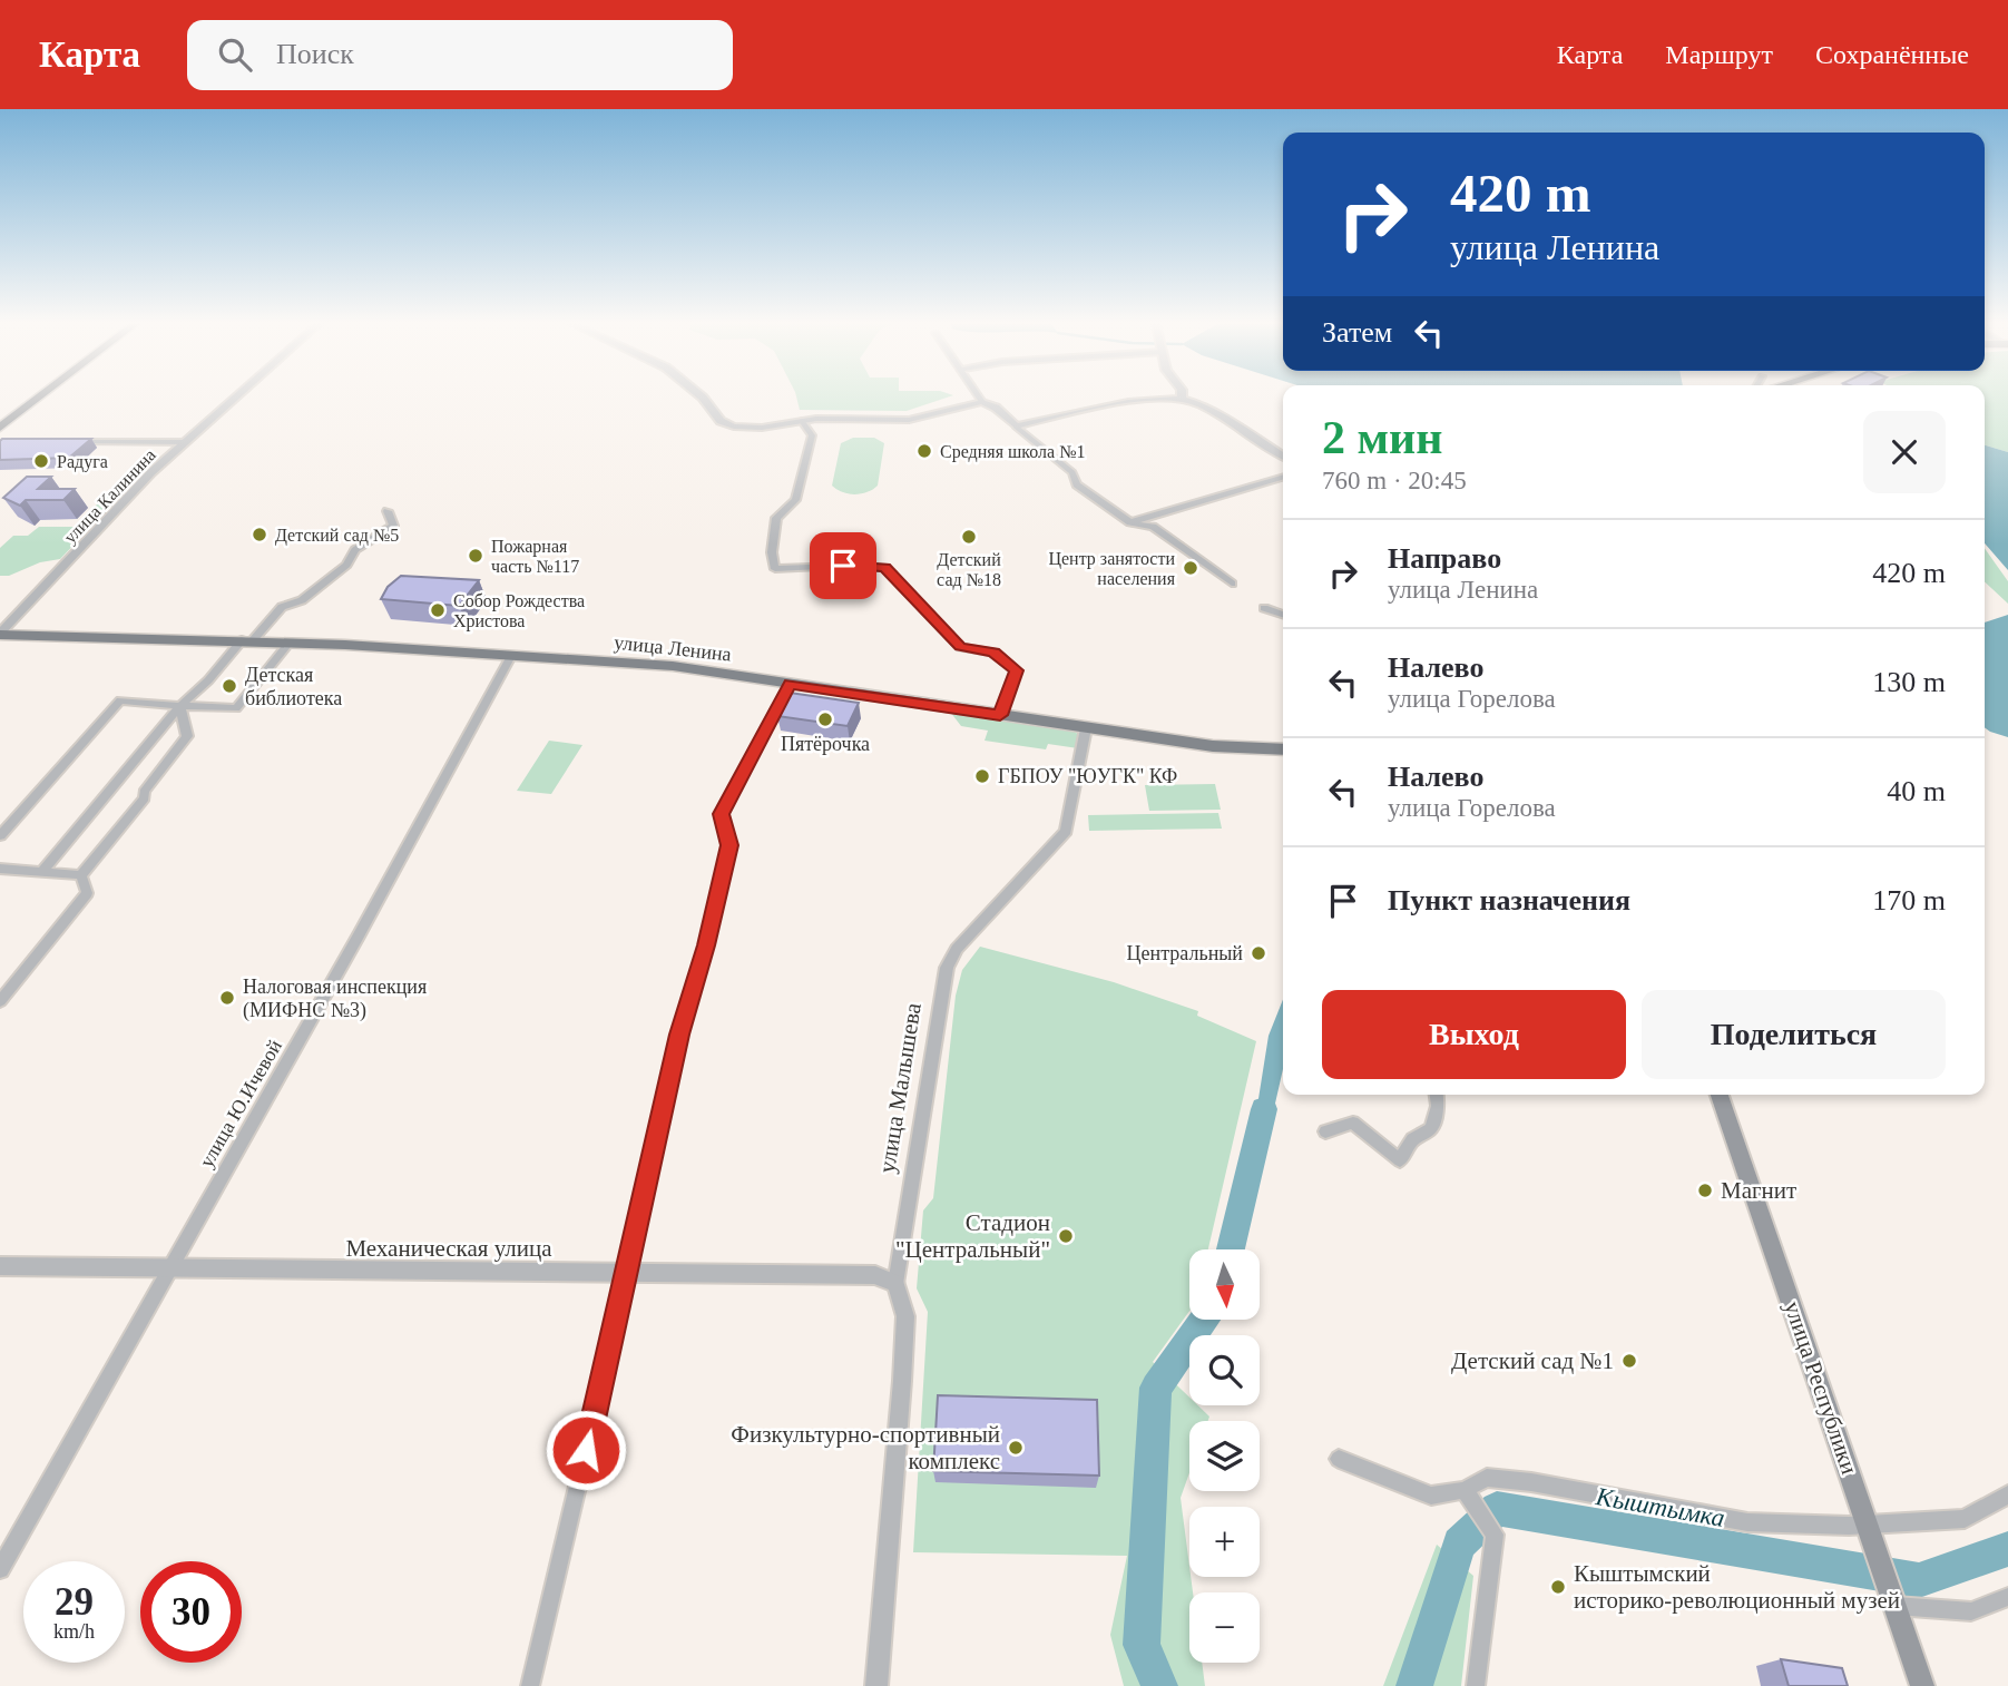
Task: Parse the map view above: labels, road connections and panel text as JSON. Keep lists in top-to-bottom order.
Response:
{
  "streets": {
    "main road": ["улица Ленина", "улица Республики"],
    "street": [
      "улица Калинина",
      "улица Малышева",
      "улица Ю.Ичевой",
      "Механическая улица"
    ]
  },
  "crossings": [
    ["улица Калинина", "улица Ленина"],
    ["улица Ленина", "улица Малышева"],
    ["улица Ленина", "улица Ю.Ичевой"],
    ["улица Малышева", "Механическая улица"],
    ["улица Ю.Ичевой", "Механическая улица"]
  ],
  "water": ["Кыштымка"],
  "places": [
    "Средняя школа №1",
    "Радуга",
    "Детский сад №5",
    "Детский сад №18",
    "Пожарная часть №117",
    "Центр занятости населения",
    "Собор Рождества Христова",
    "Детская библиотека",
    "Пятёрочка",
    "ГБПОУ \"ЮУГК\" КФ",
    "Центральный",
    "Налоговая инспекция (МИФНС №3)",
    "Магнит",
    "Стадион \"Центральный\"",
    "Детский сад №1",
    "Физкультурно-спортивный комплекс",
    "Кыштымский историко-революционный музей"
  ],
  "north": "bottom",
  "page": {
    "header": "Карта",
    "search": "Поиск",
    "nav": ["Карта", "Маршрут", "Сохранённые"],
    "turn": ["420 m", "улица Ленина"],
    "then": "Затем",
    "heading": ["2 мин", "760 m · 20:45"],
    "list": [
      {
        "name": "Направо",
        "note": "улица Ленина",
        "value": "420 m"
      },
      {
        "name": "Налево",
        "note": "улица Горелова",
        "value": "130 m"
      },
      {
        "name": "Налево",
        "note": "улица Горелова",
        "value": "40 m"
      },
      {
        "name": "Пункт назначения",
        "value": "170 m"
      }
    ],
    "buttons": ["Выход", "Поделиться"],
    "map_buttons": ["+", "−"],
    "speed": "29 km/h",
    "limit": "30"
  }
}
